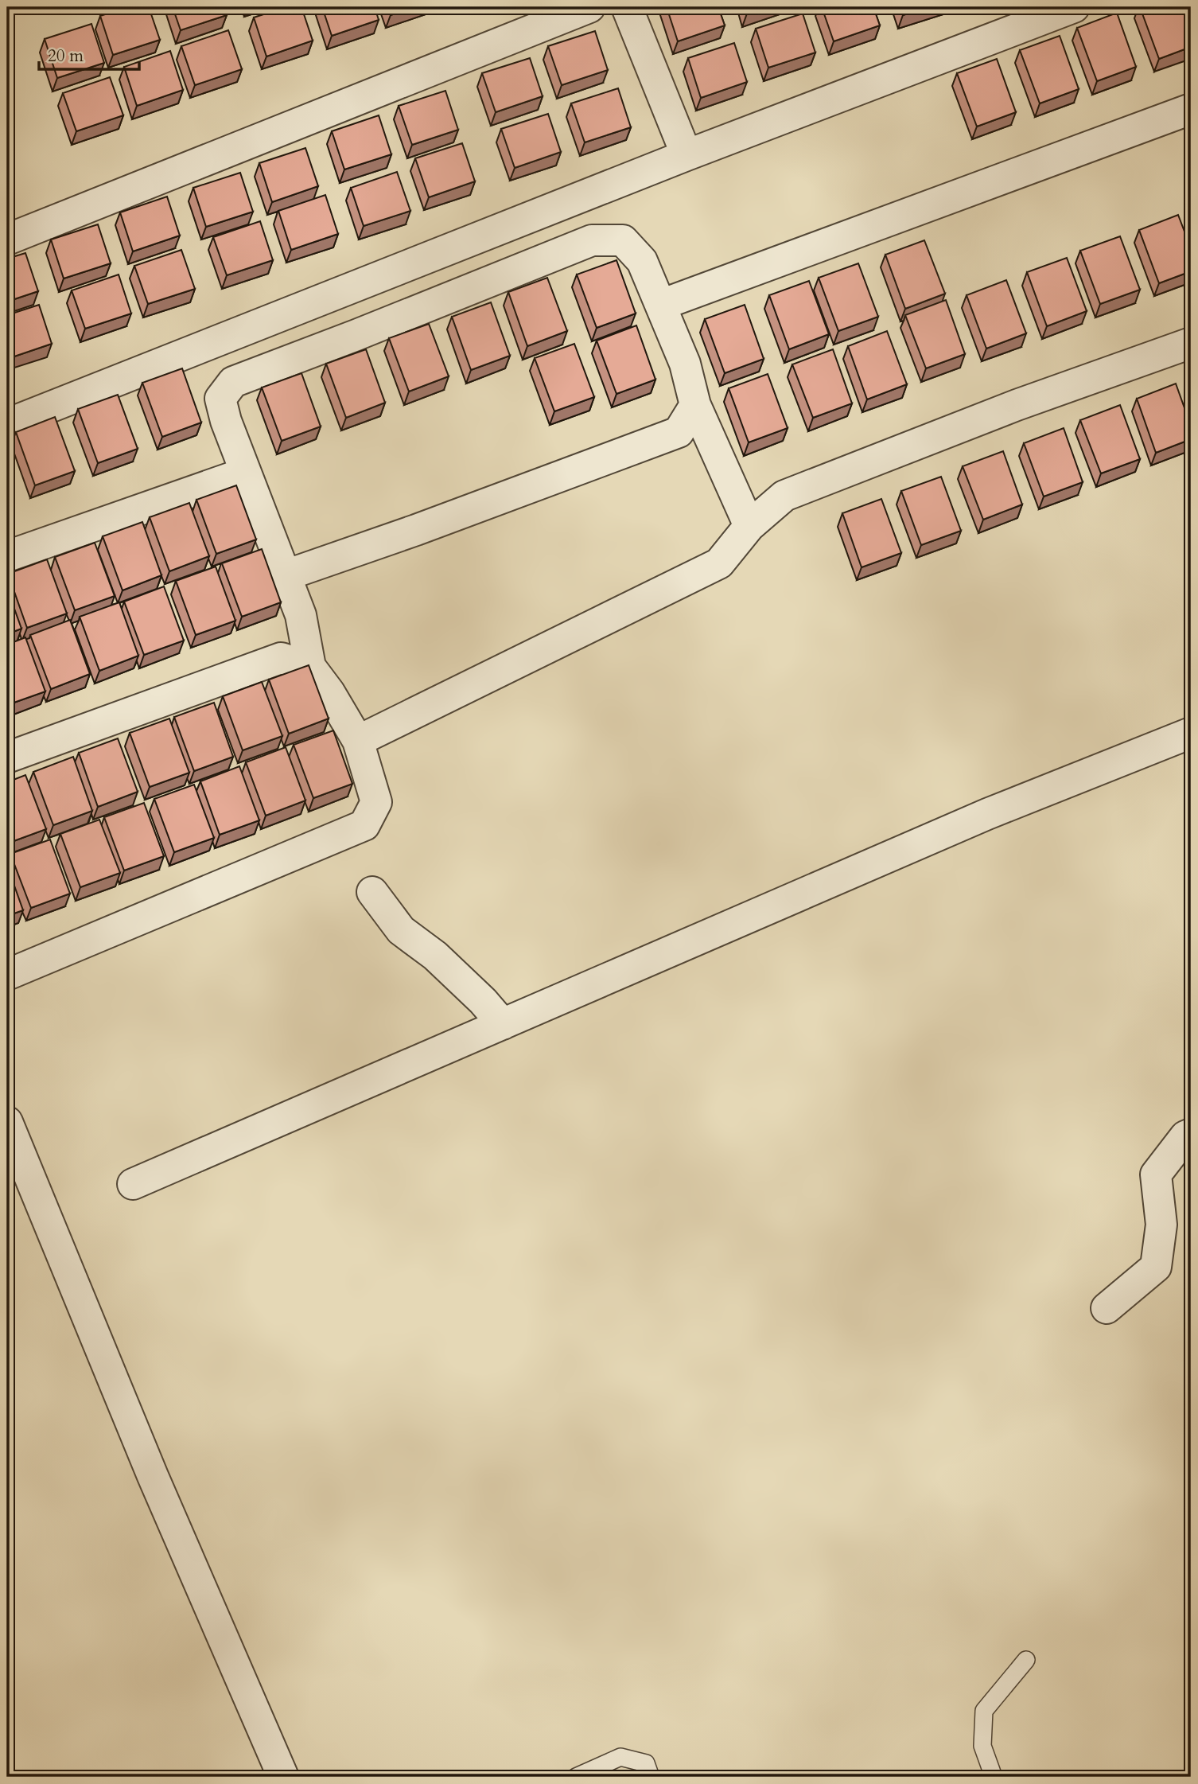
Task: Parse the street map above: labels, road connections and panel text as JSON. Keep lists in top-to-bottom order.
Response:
{
  "scale_bar": "20 m"
}
